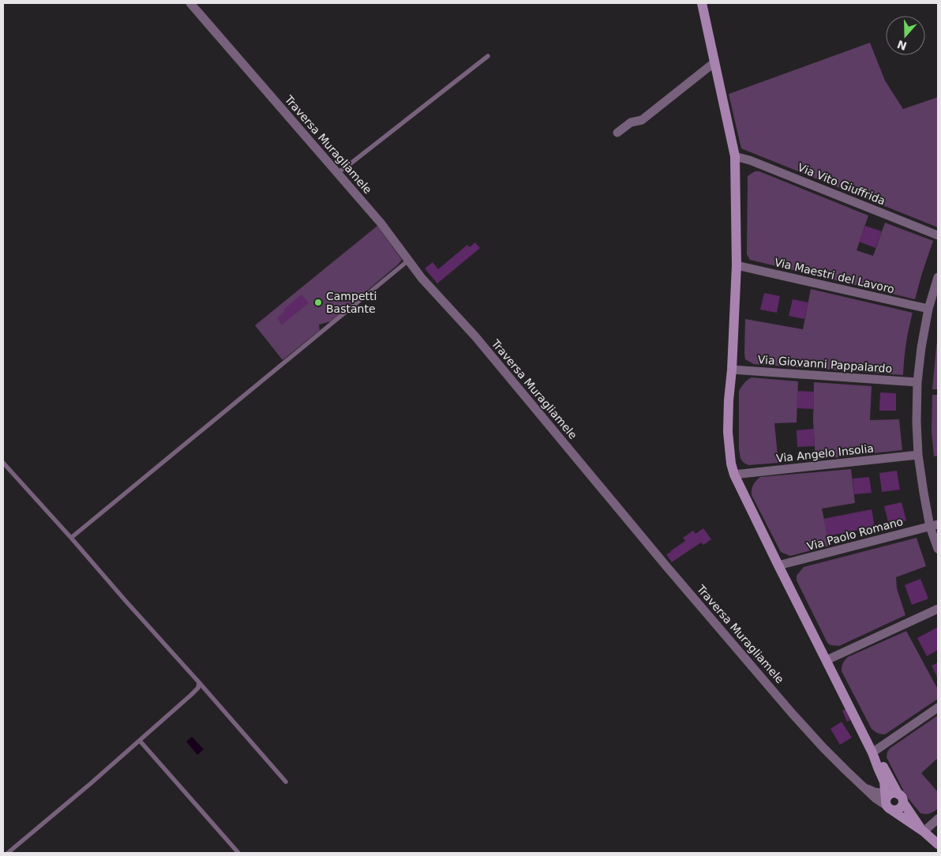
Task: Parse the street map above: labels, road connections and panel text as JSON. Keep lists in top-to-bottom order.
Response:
{
  "streets": {
    "street": [
      "Traversa Muragliamele",
      "Via Vito Giuffrida",
      "Via Maestri del Lavoro",
      "Via Giovanni Pappalardo",
      "Via Angelo Insolia",
      "Via Paolo Romano"
    ]
  },
  "places": ["Campetti Bastante"],
  "north": "bottom"
}
